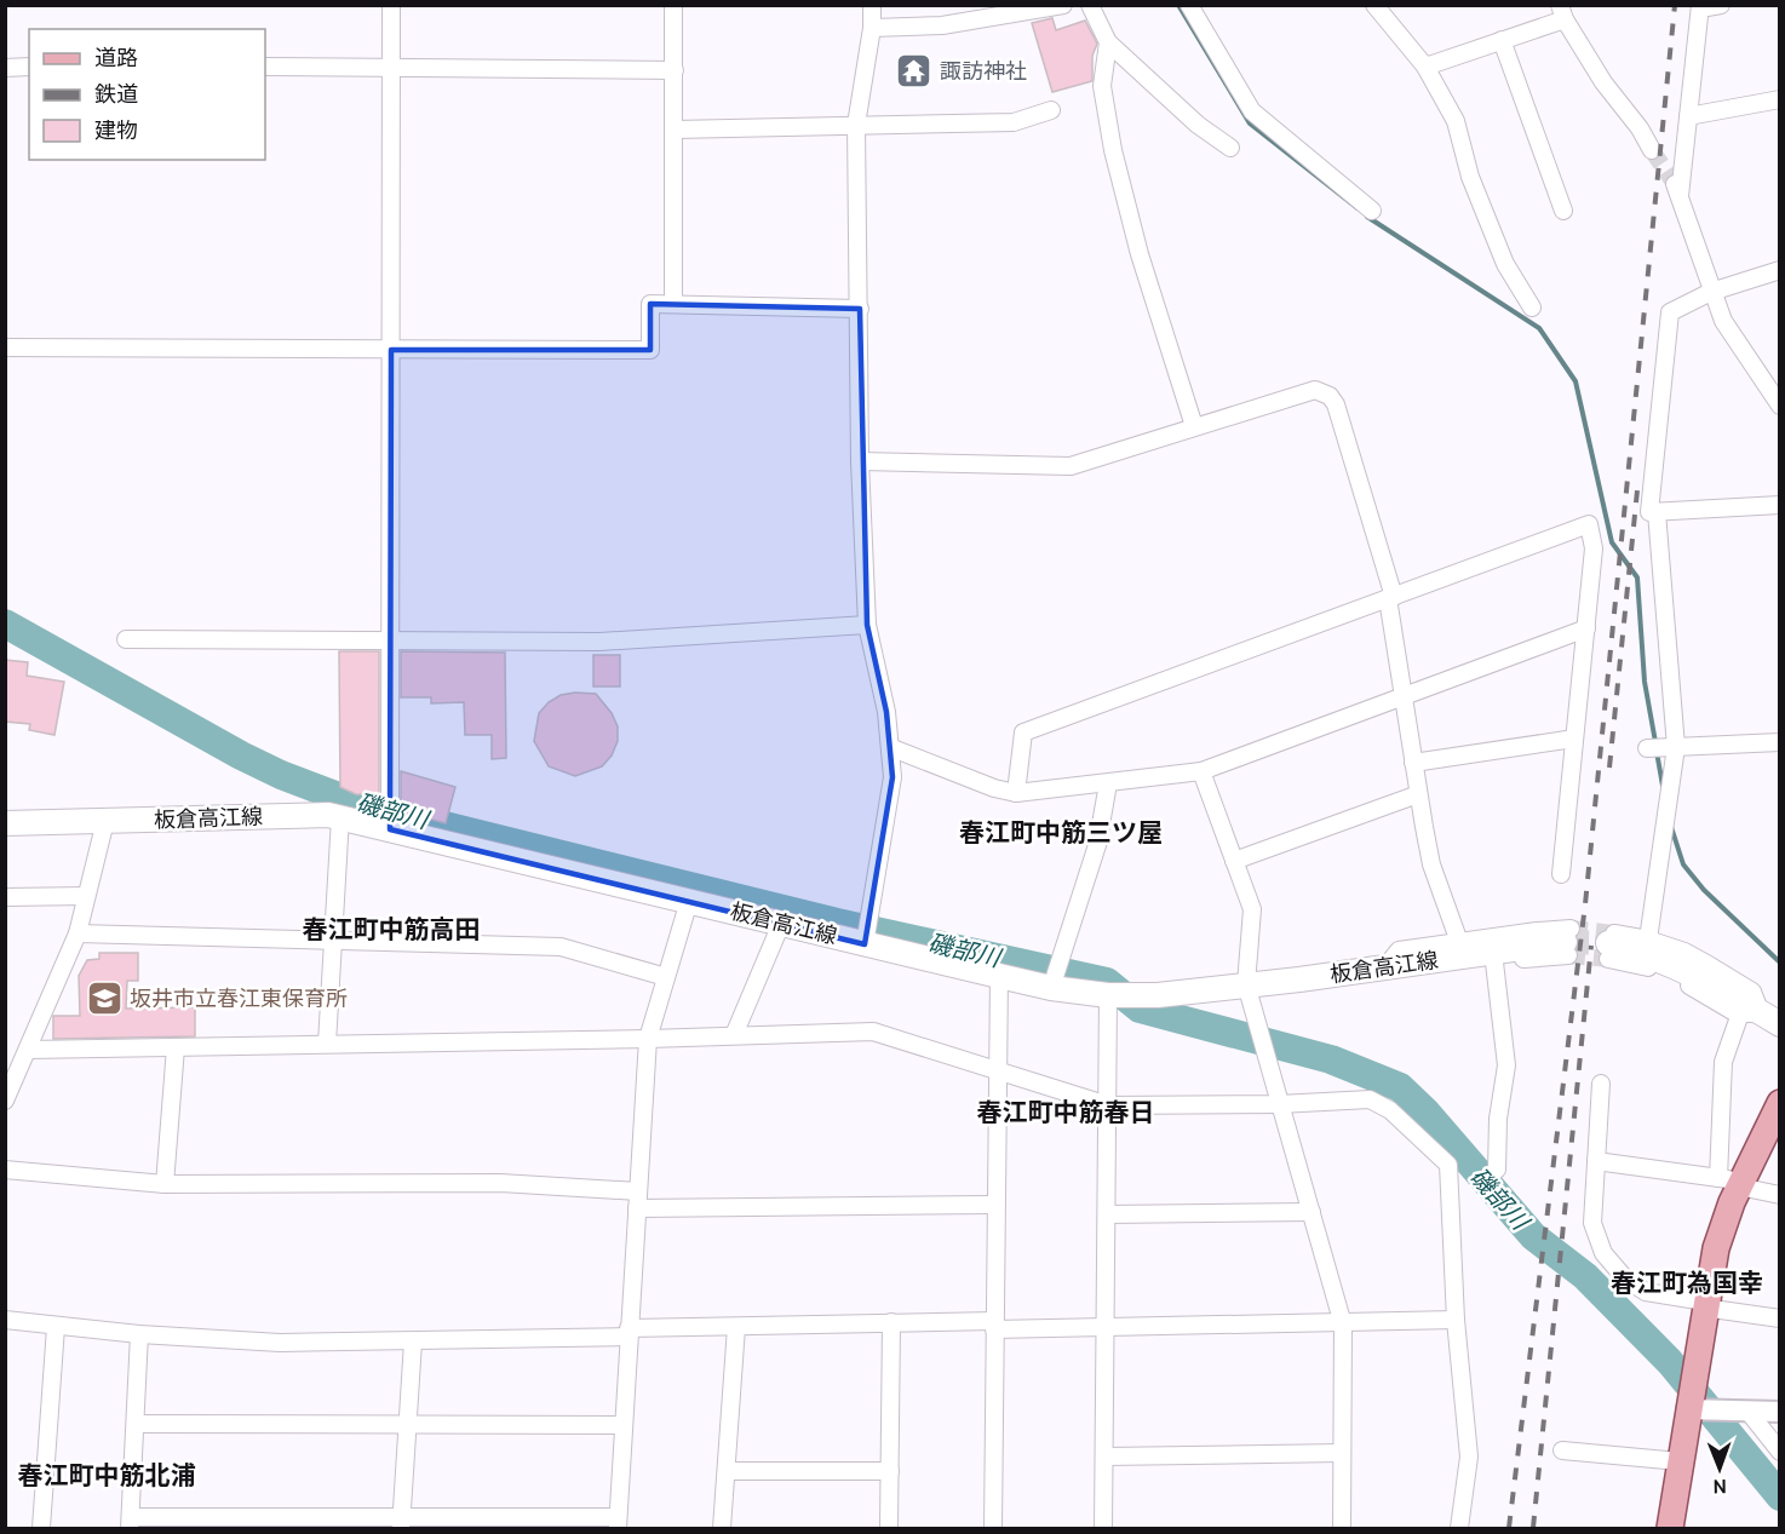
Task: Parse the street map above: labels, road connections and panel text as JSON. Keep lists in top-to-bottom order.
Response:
{
  "streets": {
    "main road": ["板倉高江線"]
  },
  "districts": [
    "春江町中筋三ツ屋",
    "春江町中筋高田",
    "春江町中筋春日",
    "春江町為国幸",
    "春江町中筋北浦"
  ],
  "water": ["磯部川"],
  "places": {
    "temple": ["諏訪神社"],
    "school or university": ["坂井市立春江東保育所"]
  },
  "legend": ["道路", "鉄道", "建物"],
  "north": "bottom"
}
